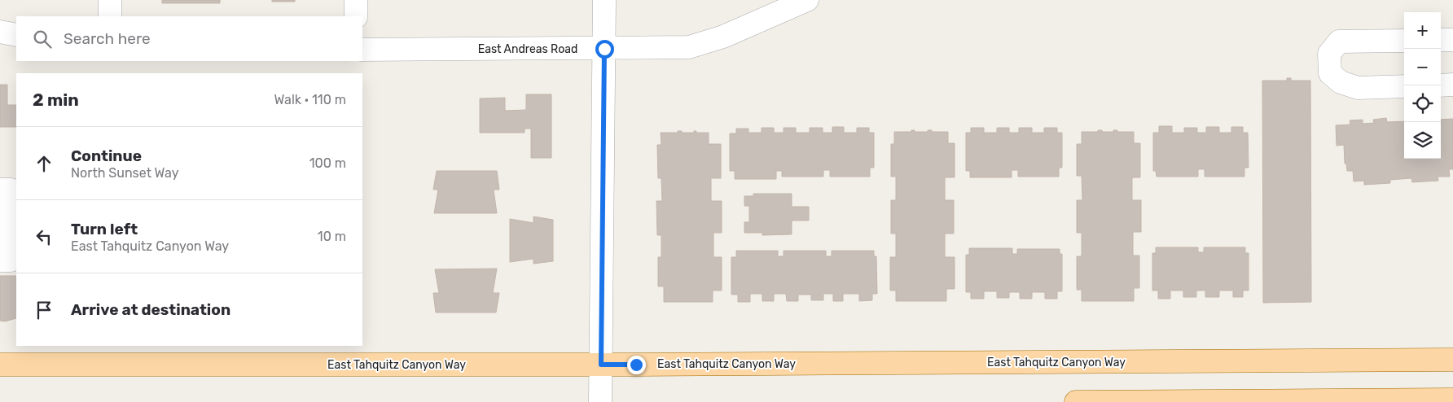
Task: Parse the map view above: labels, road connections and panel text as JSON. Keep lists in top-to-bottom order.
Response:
{
  "streets": {
    "main road": ["East Tahquitz Canyon Way"],
    "street": ["East Andreas Road"]
  },
  "page": {
    "map_buttons": ["+", "−"],
    "search": "Search here",
    "heading": ["2 min", "Walk · 110 m"],
    "list": [
      ["Continue", "North Sunset Way", "100 m"],
      ["Turn left", "East Tahquitz Canyon Way", "10 m"],
      "Arrive at destination"
    ]
  }
}
